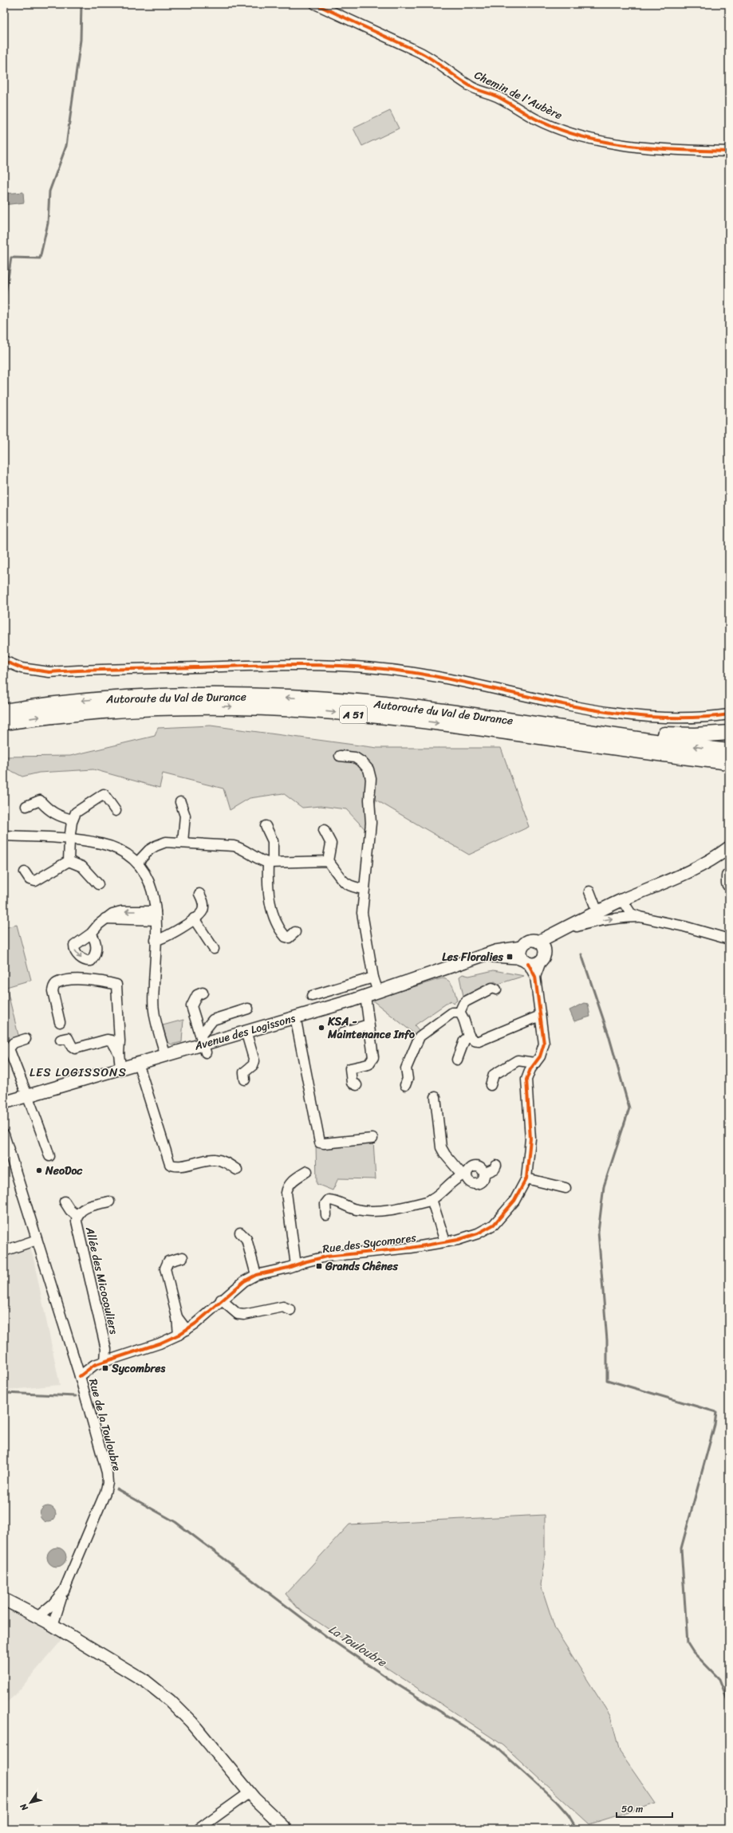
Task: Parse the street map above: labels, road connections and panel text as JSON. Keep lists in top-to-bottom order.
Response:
{
  "streets": {
    "highway": ["Autoroute du Val de Durance", "A 51"],
    "main road": ["Avenue des Logissons"],
    "street": [
      "Chemin de l'Aubère",
      "Rue des Sycomores",
      "Allée des Micocouliers",
      "Rue de la Touloubre"
    ]
  },
  "crossings": [
    ["Rue des Sycomores", "Allée des Micocouliers"]
  ],
  "districts": ["LES LOGISSONS"],
  "water": ["La Touloubre"],
  "places": {
    "transit": ["Les Floralies", "Grands Chênes", "Sycombres"],
    "other": ["KSA - Maintenance Info", "NeoDoc"]
  },
  "scale_bar": "50 m",
  "north": "bottom left"
}
